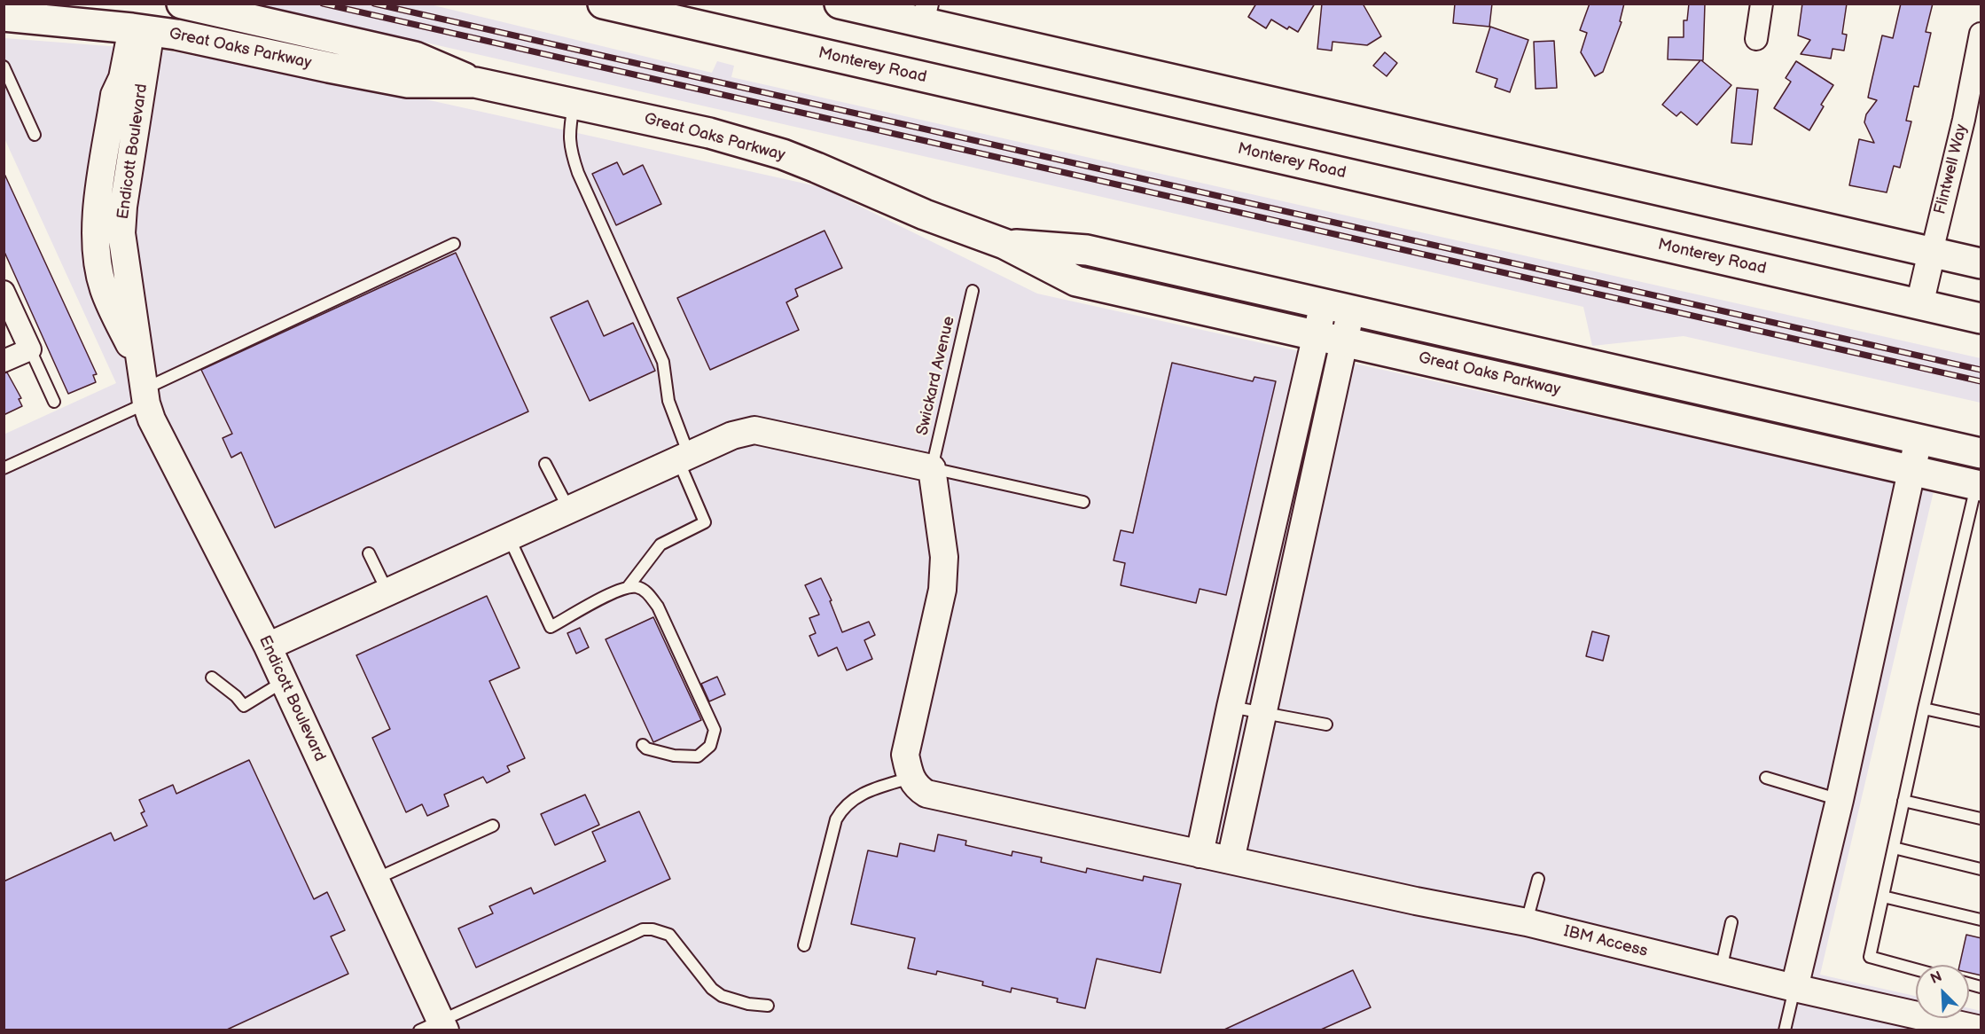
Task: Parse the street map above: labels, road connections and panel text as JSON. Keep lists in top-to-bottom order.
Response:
{
  "streets": {
    "main road": ["Great Oaks Parkway", "Monterey Road"],
    "street": ["Endicott Boulevard", "Flintwell Way", "IBM Access"],
    "lane": ["Swickard Avenue"]
  },
  "crossings": [
    ["Great Oaks Parkway", "Endicott Boulevard"],
    ["Monterey Road", "Flintwell Way"]
  ],
  "north": "top left"
}
